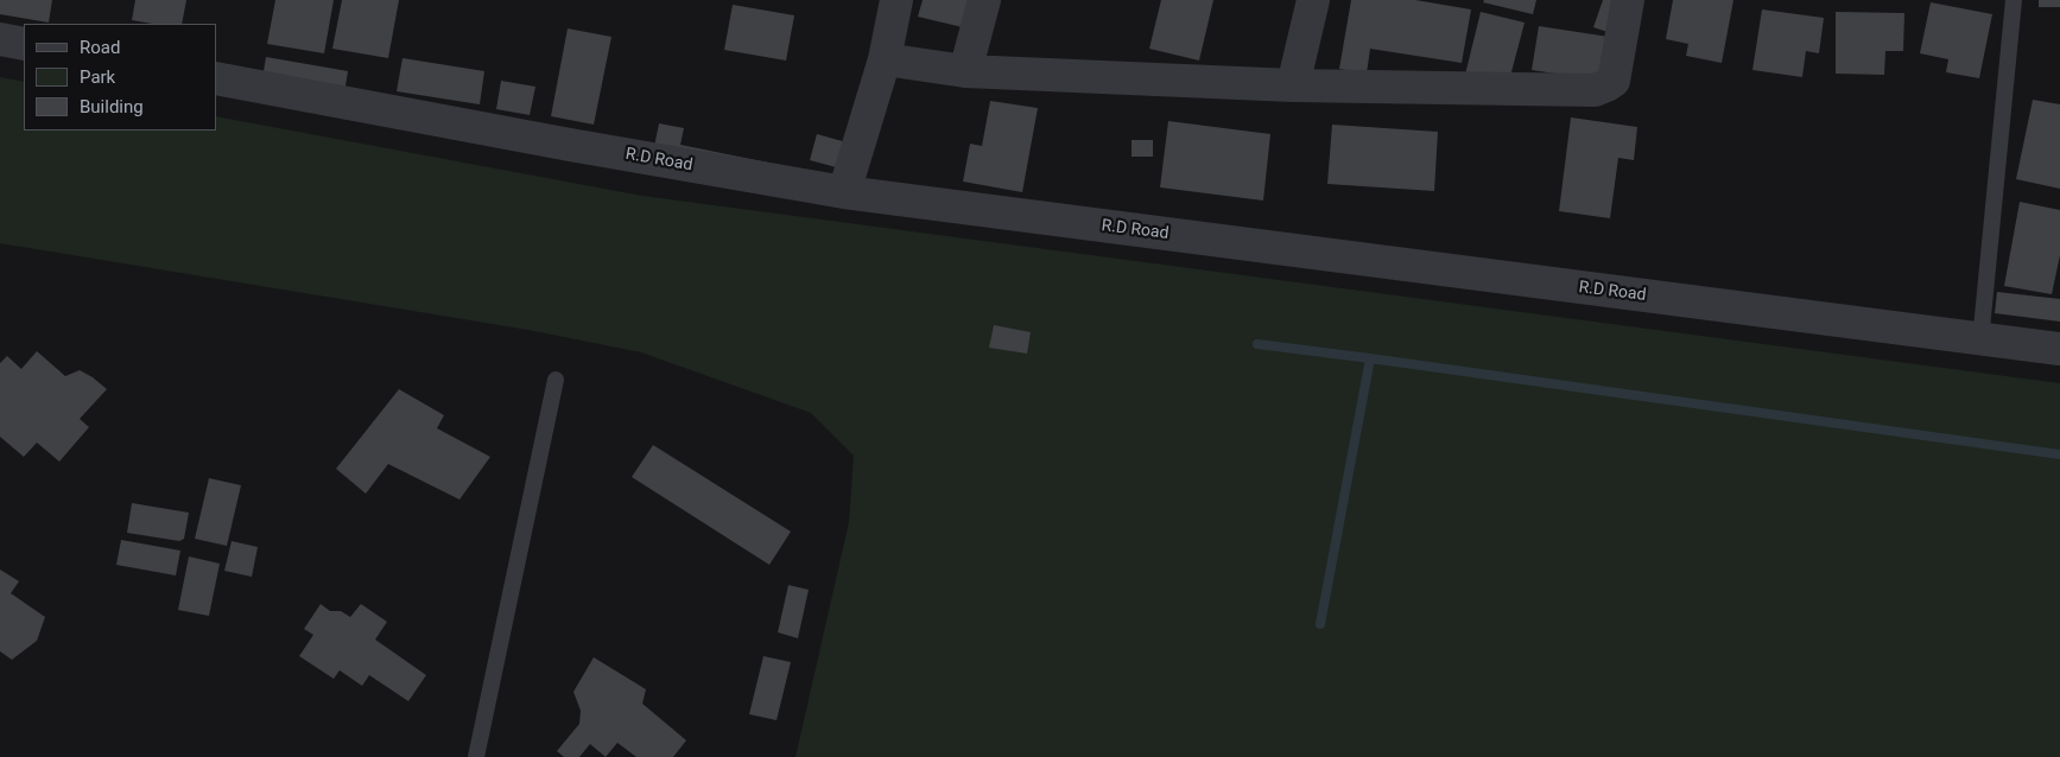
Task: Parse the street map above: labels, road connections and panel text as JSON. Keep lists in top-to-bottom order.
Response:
{
  "streets": {
    "street": ["R.D Road"]
  },
  "legend": ["Road", "Park", "Building"]
}
